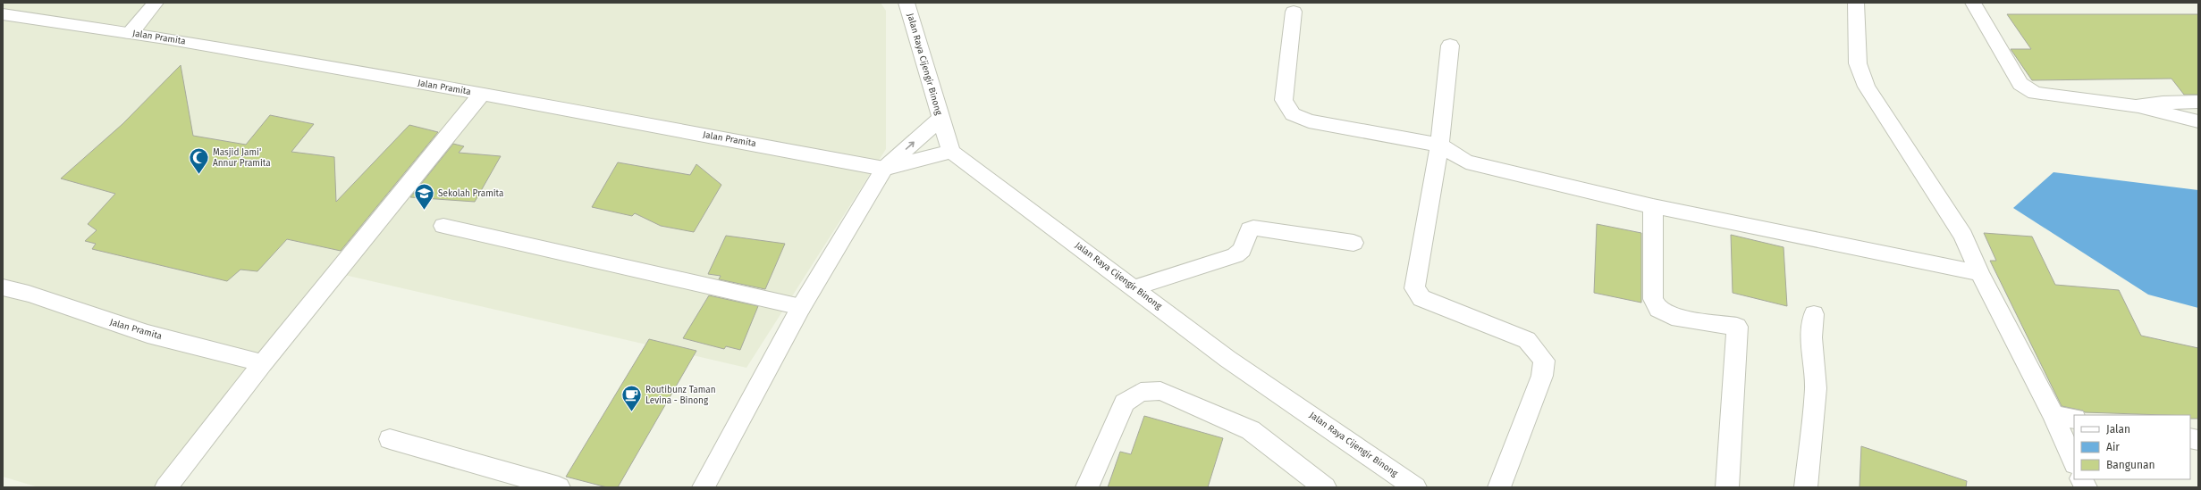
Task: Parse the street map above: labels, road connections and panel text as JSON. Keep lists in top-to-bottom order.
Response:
{
  "streets": {
    "street": ["Jalan Pramita", "Jalan Raya Cijengir Binong"]
  },
  "crossings": [
    ["Jalan Pramita", "Jalan Raya Cijengir Binong"]
  ],
  "places": {
    "mosque": ["Masjid Jami' Annur Pramita"],
    "school or university": ["Sekolah Pramita"],
    "cafe": ["Routibunz Taman Levina - Binong"]
  },
  "legend": ["Jalan", "Air", "Bangunan"]
}
